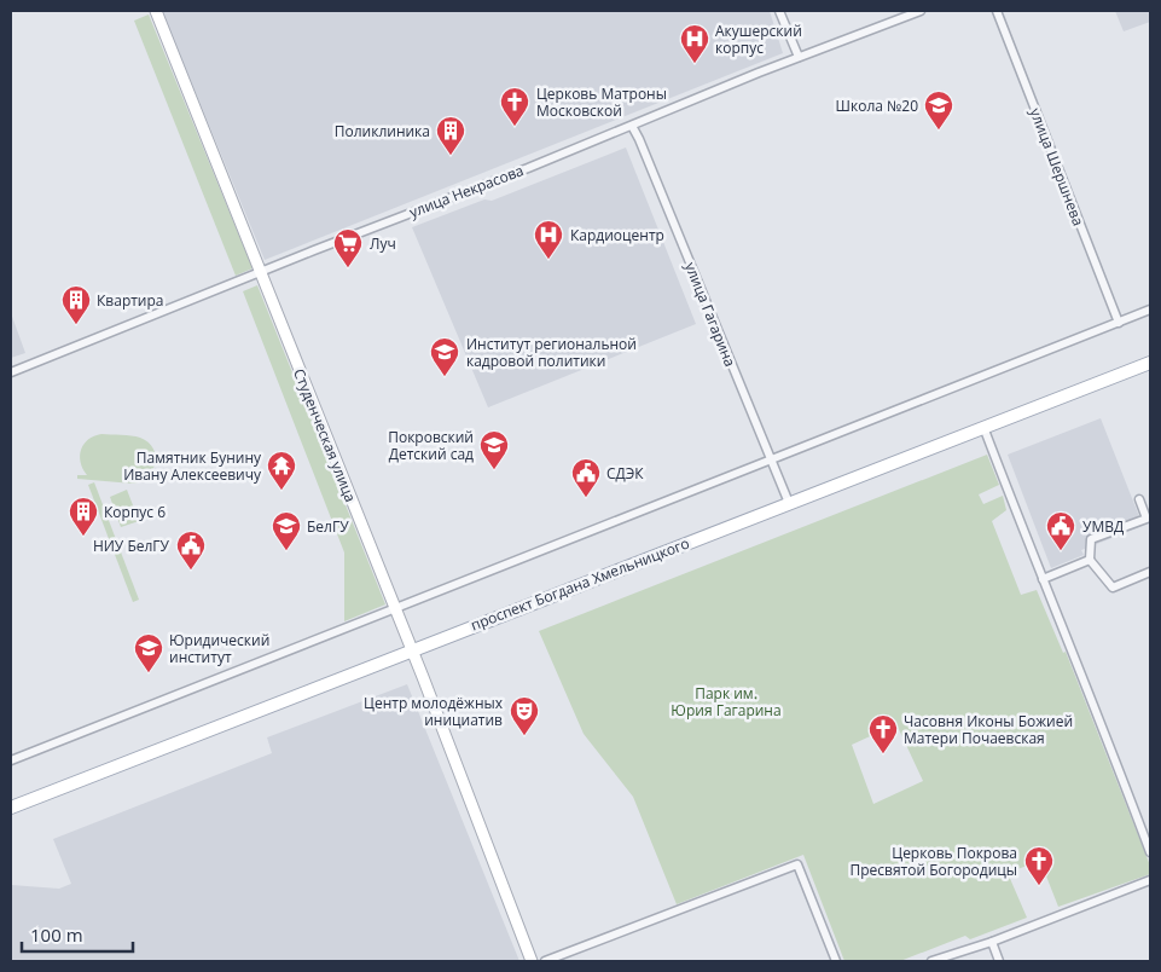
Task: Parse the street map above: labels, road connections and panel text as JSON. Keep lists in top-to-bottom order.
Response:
{
  "streets": {
    "main road": ["Студенческая улица", "проспект Богдана Хмельницкого"],
    "street": ["улица Шершнева", "улица Некрасова", "улица Гагарина"]
  },
  "crossings": [
    ["улица Некрасова", "улица Гагарина"],
    ["улица Некрасова", "Студенческая улица"],
    ["улица Гагарина", "проспект Богдана Хмельницкого"],
    ["Студенческая улица", "проспект Богдана Хмельницкого"]
  ],
  "parks": ["Парк им. Юрия Гагарина"],
  "places": {
    "hospital": ["Акушерский корпус", "Кардиоцентр"],
    "church": ["Церковь Матроны Московской", "Часовня Иконы Божией Матери Почаевская", "Церковь Покрова Пресвятой Богородицы"],
    "school or university": [
      "Школа №20",
      "Институт региональной кадровой политики",
      "Покровский Детский сад",
      "БелГУ",
      "Юридический институт"
    ],
    "building": ["Поликлиника", "Квартира", "Корпус 6"],
    "supermarket": ["Луч"],
    "temple": ["Памятник Бунину Ивану Алексеевичу"],
    "public building": ["СДЭК", "УМВД", "НИУ БелГУ"],
    "theatre": ["Центр молодёжных инициатив"]
  },
  "scale_bar": "100 m"
}
